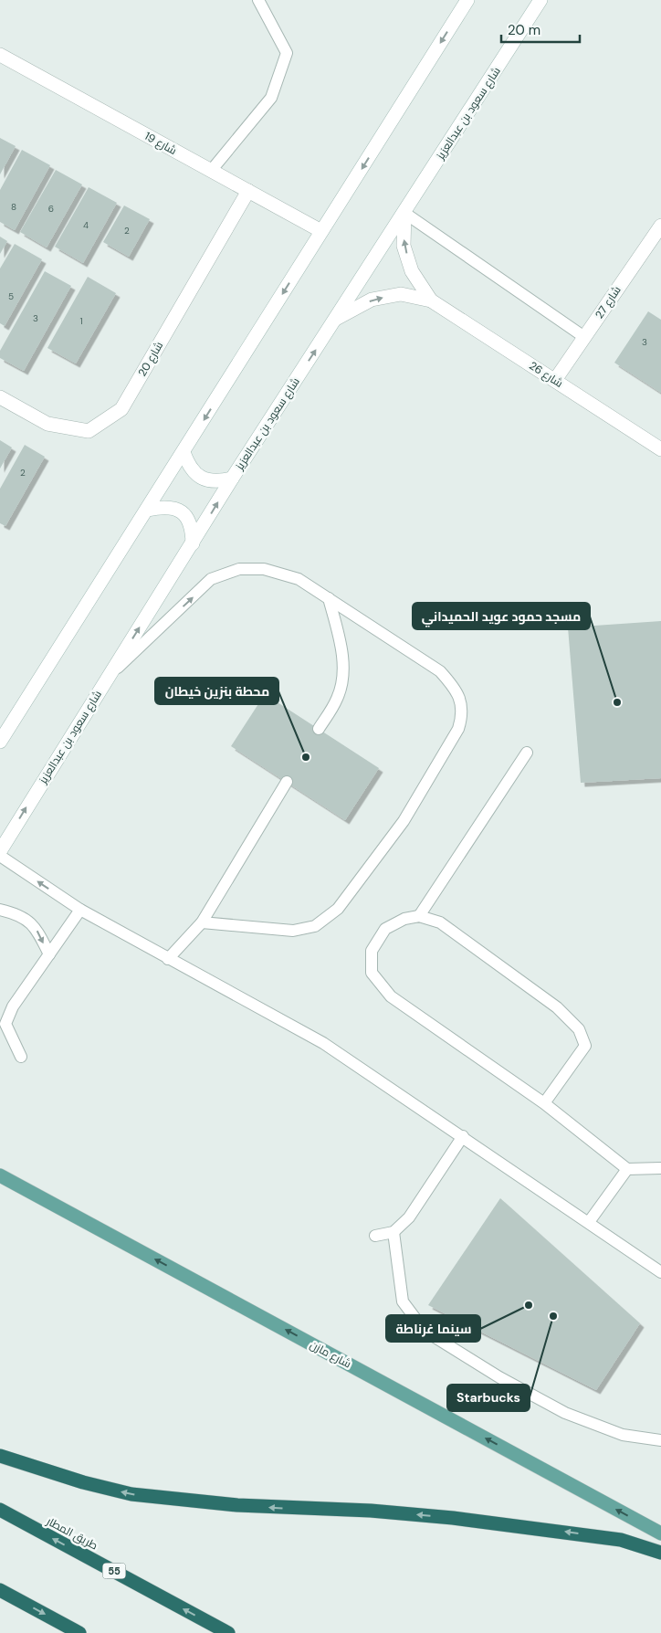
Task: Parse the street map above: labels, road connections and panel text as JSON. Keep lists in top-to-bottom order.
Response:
{
  "streets": {
    "highway": ["طريق المطار", "55"],
    "main road": [
      "شارع سعود بن عبدالعزيز",
      "شارع 19",
      "شارع 27",
      "شارع 20",
      "شارع 26",
      "شارع مازن"
    ]
  },
  "crossings": [
    ["شارع سعود بن عبدالعزيز", "شارع 26"],
    ["شارع 19", "شارع 20"],
    ["شارع 27", "شارع 26"]
  ],
  "one_way": ["شارع مازن"],
  "places": [
    "مسجد حمود عويد الحميداني",
    "محطة بنزين خيطان",
    "سينما غرناطة",
    "Starbucks"
  ],
  "house_numbers": [
    "8",
    "6",
    "4",
    "2",
    "5",
    "3",
    "1",
    "3",
    "2"
  ],
  "scale_bar": "20 m"
}
